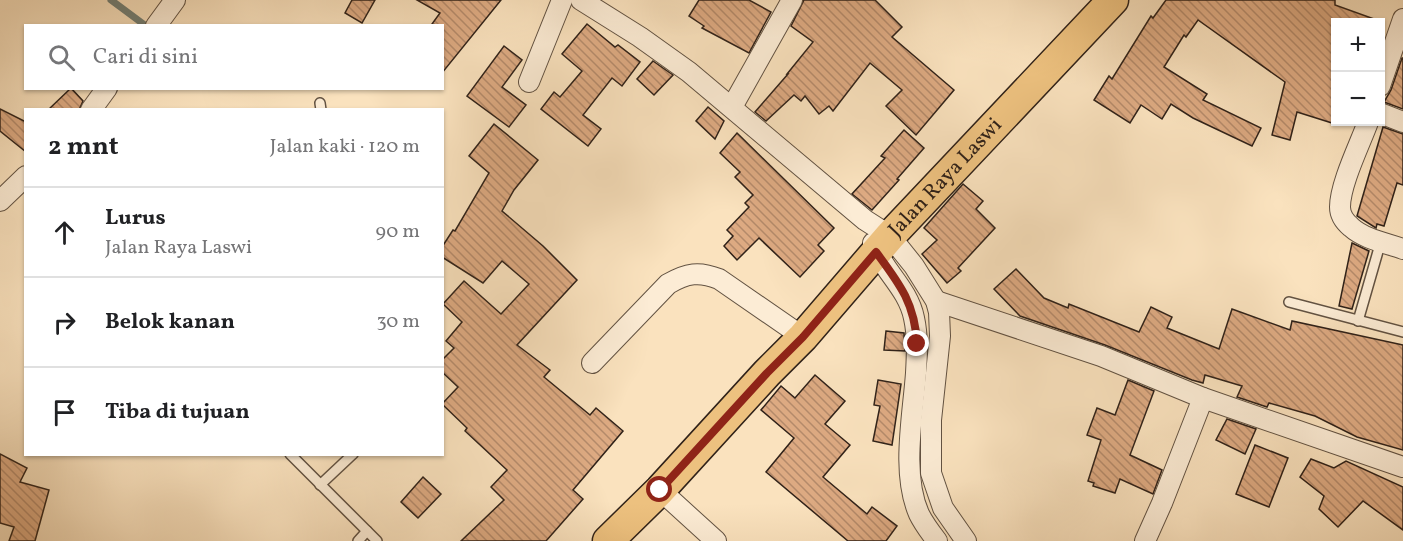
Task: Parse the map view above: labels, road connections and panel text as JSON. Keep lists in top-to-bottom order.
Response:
{
  "streets": {
    "main road": ["Jalan Raya Laswi"]
  },
  "page": {
    "map_buttons": ["+", "−"],
    "search": "Cari di sini",
    "heading": ["2 mnt", "Jalan kaki · 120 m"],
    "list": [
      ["Lurus", "Jalan Raya Laswi", "90 m"],
      ["Belok kanan", "30 m"],
      "Tiba di tujuan"
    ]
  }
}
